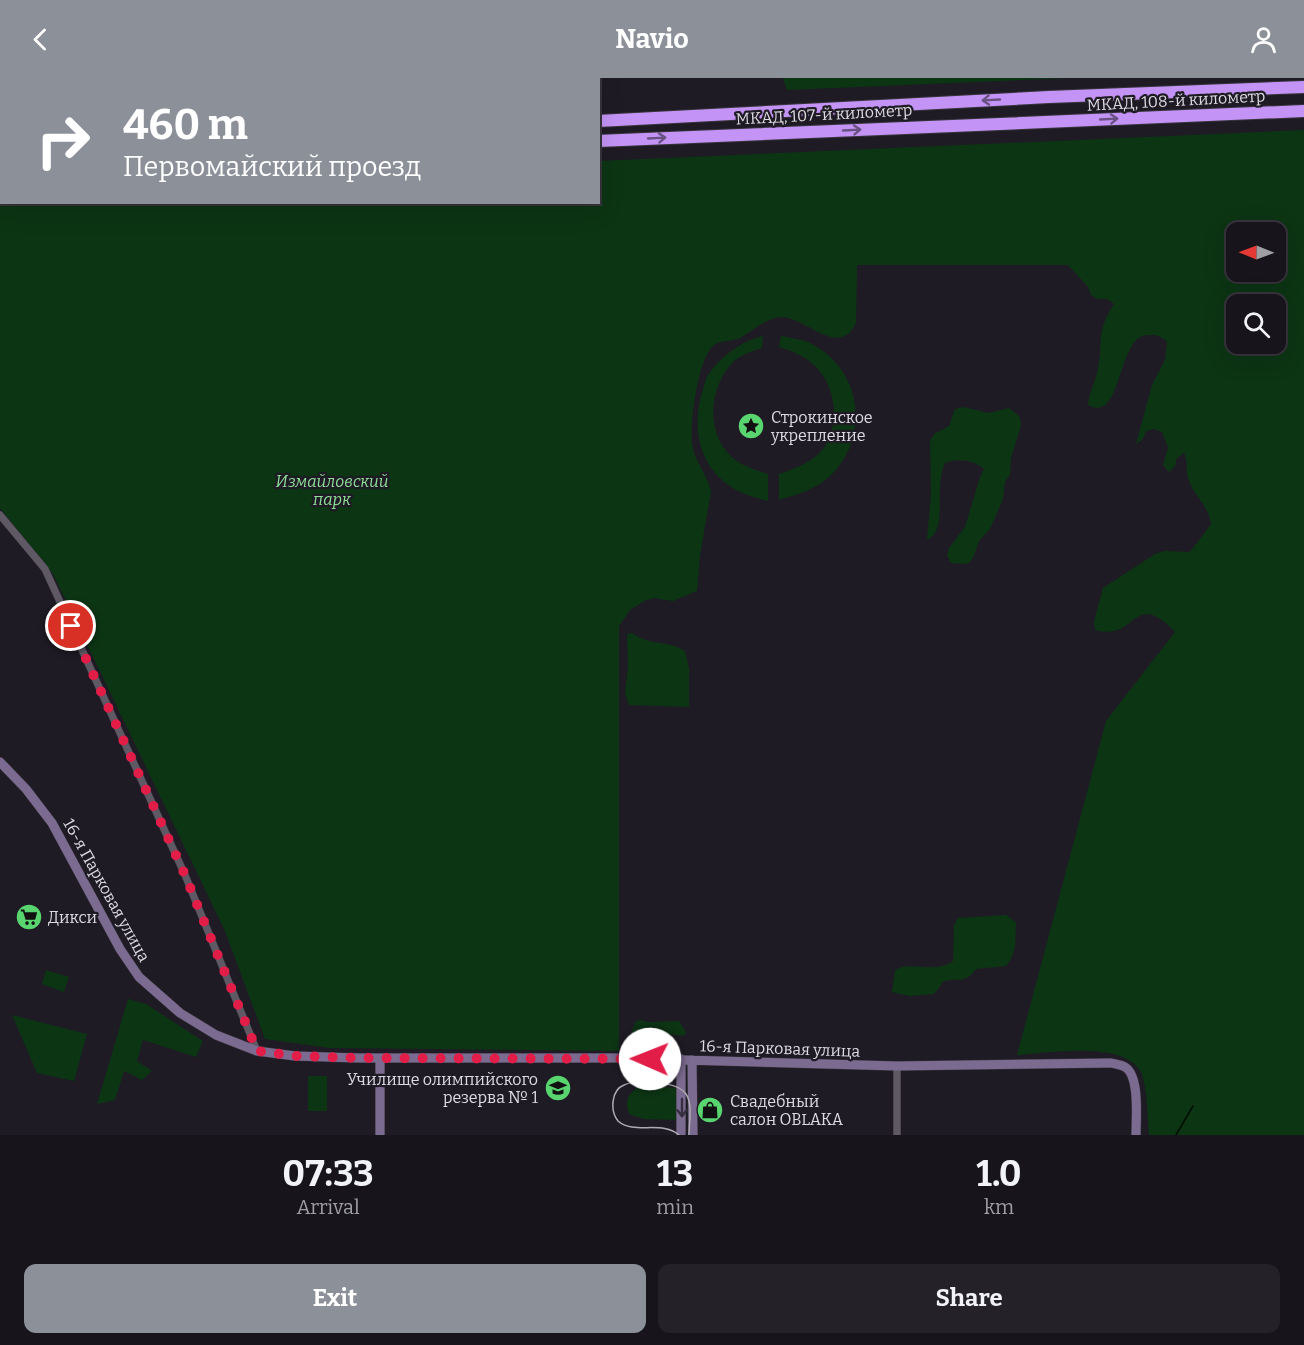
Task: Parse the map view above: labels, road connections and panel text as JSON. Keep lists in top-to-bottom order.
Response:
{
  "streets": {
    "highway": ["МКАД, 108-й километр", "МКАД, 107-й километр"],
    "main road": ["16-я Парковая улица"]
  },
  "crossings": [
    ["МКАД, 108-й километр", "МКАД, 107-й километр"]
  ],
  "parks": ["Измайловский парк"],
  "places": {
    "place": ["Строкинское укрепление"],
    "supermarket": ["Дикси"],
    "school or university": ["Училище олимпийского резерва № 1"],
    "shop": ["Свадебный салон OBLAKA"]
  },
  "north": "left",
  "page": {
    "header": "Navio",
    "turn": ["460 m", "Первомайский проезд"],
    "eta": [
      "07:33",
      "Arrival",
      "13",
      "min",
      "1.0",
      "km"
    ],
    "buttons": ["Exit", "Share"]
  }
}
